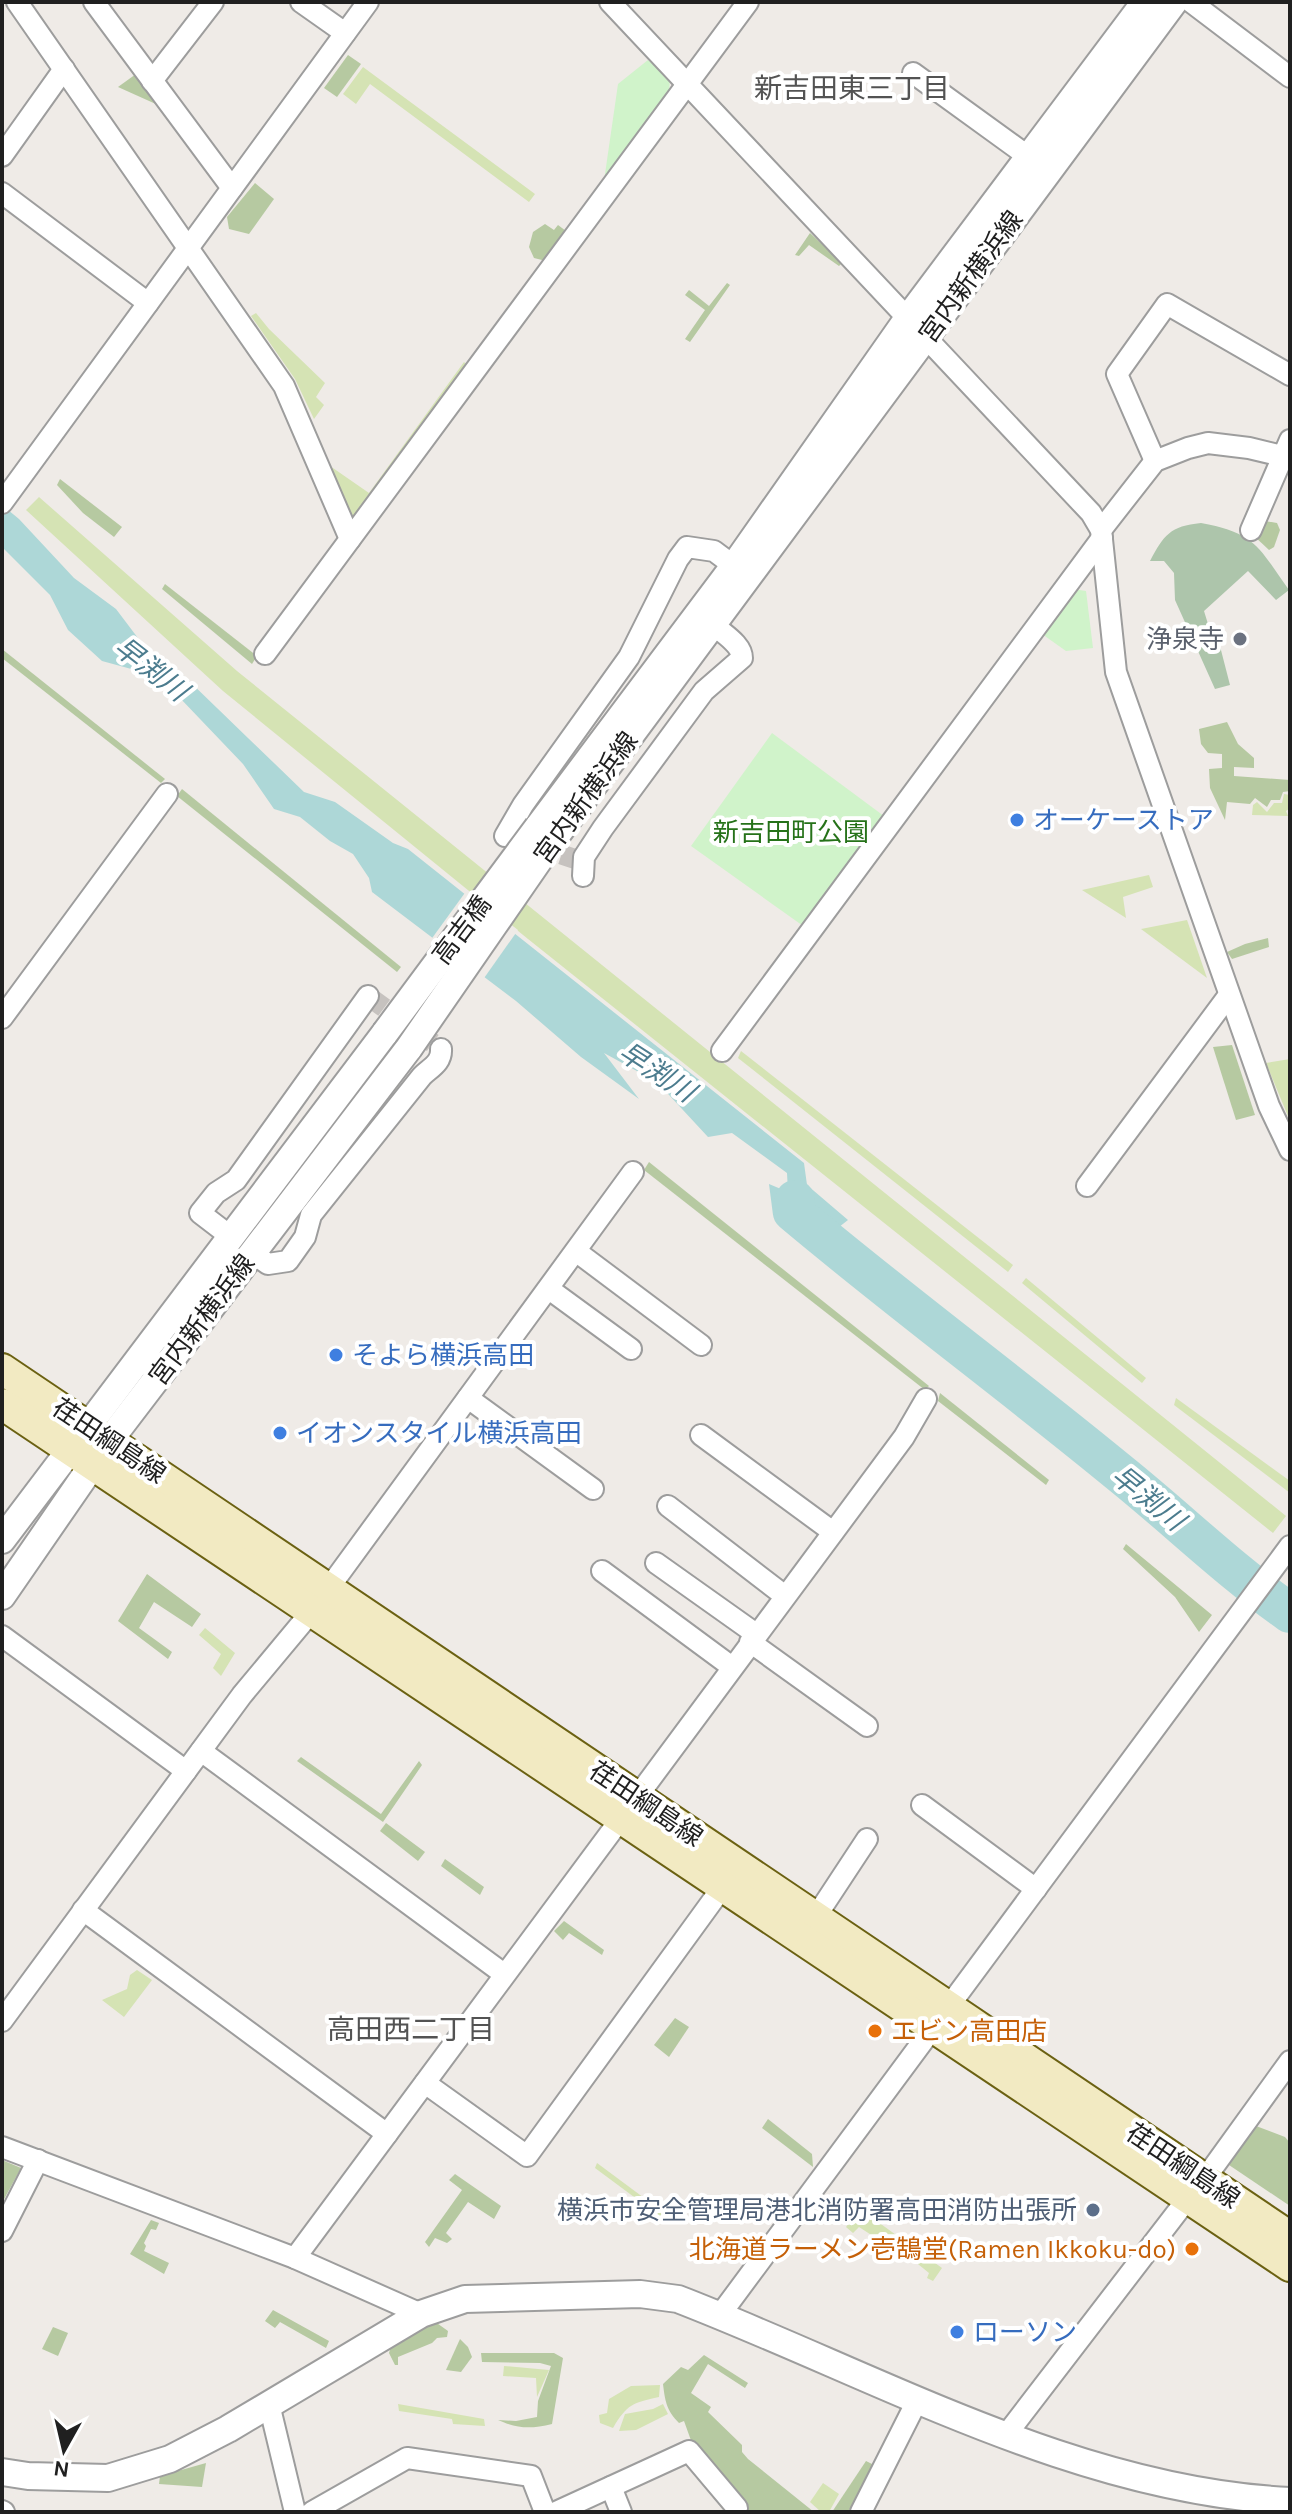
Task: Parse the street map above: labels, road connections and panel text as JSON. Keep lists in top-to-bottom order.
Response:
{
  "streets": {
    "main road": ["荏田綱島線"],
    "street": ["宮内新横浜線", "高吉橋"]
  },
  "crossings": [
    ["宮内新横浜線", "高吉橋"],
    ["宮内新横浜線", "荏田綱島線"]
  ],
  "districts": ["新吉田東三丁目", "高田西二丁目"],
  "water": ["早渕川"],
  "parks": ["新吉田町公園"],
  "places": [
    "浄泉寺",
    "オーケーストア",
    "そよら横浜高田",
    "イオンスタイル横浜高田",
    "エビン高田店",
    "横浜市安全管理局港北消防署高田消防出張所",
    "北海道ラーメン壱鵠堂(Ramen Ikkoku-do)",
    "ローソン"
  ],
  "north": "bottom"
}
